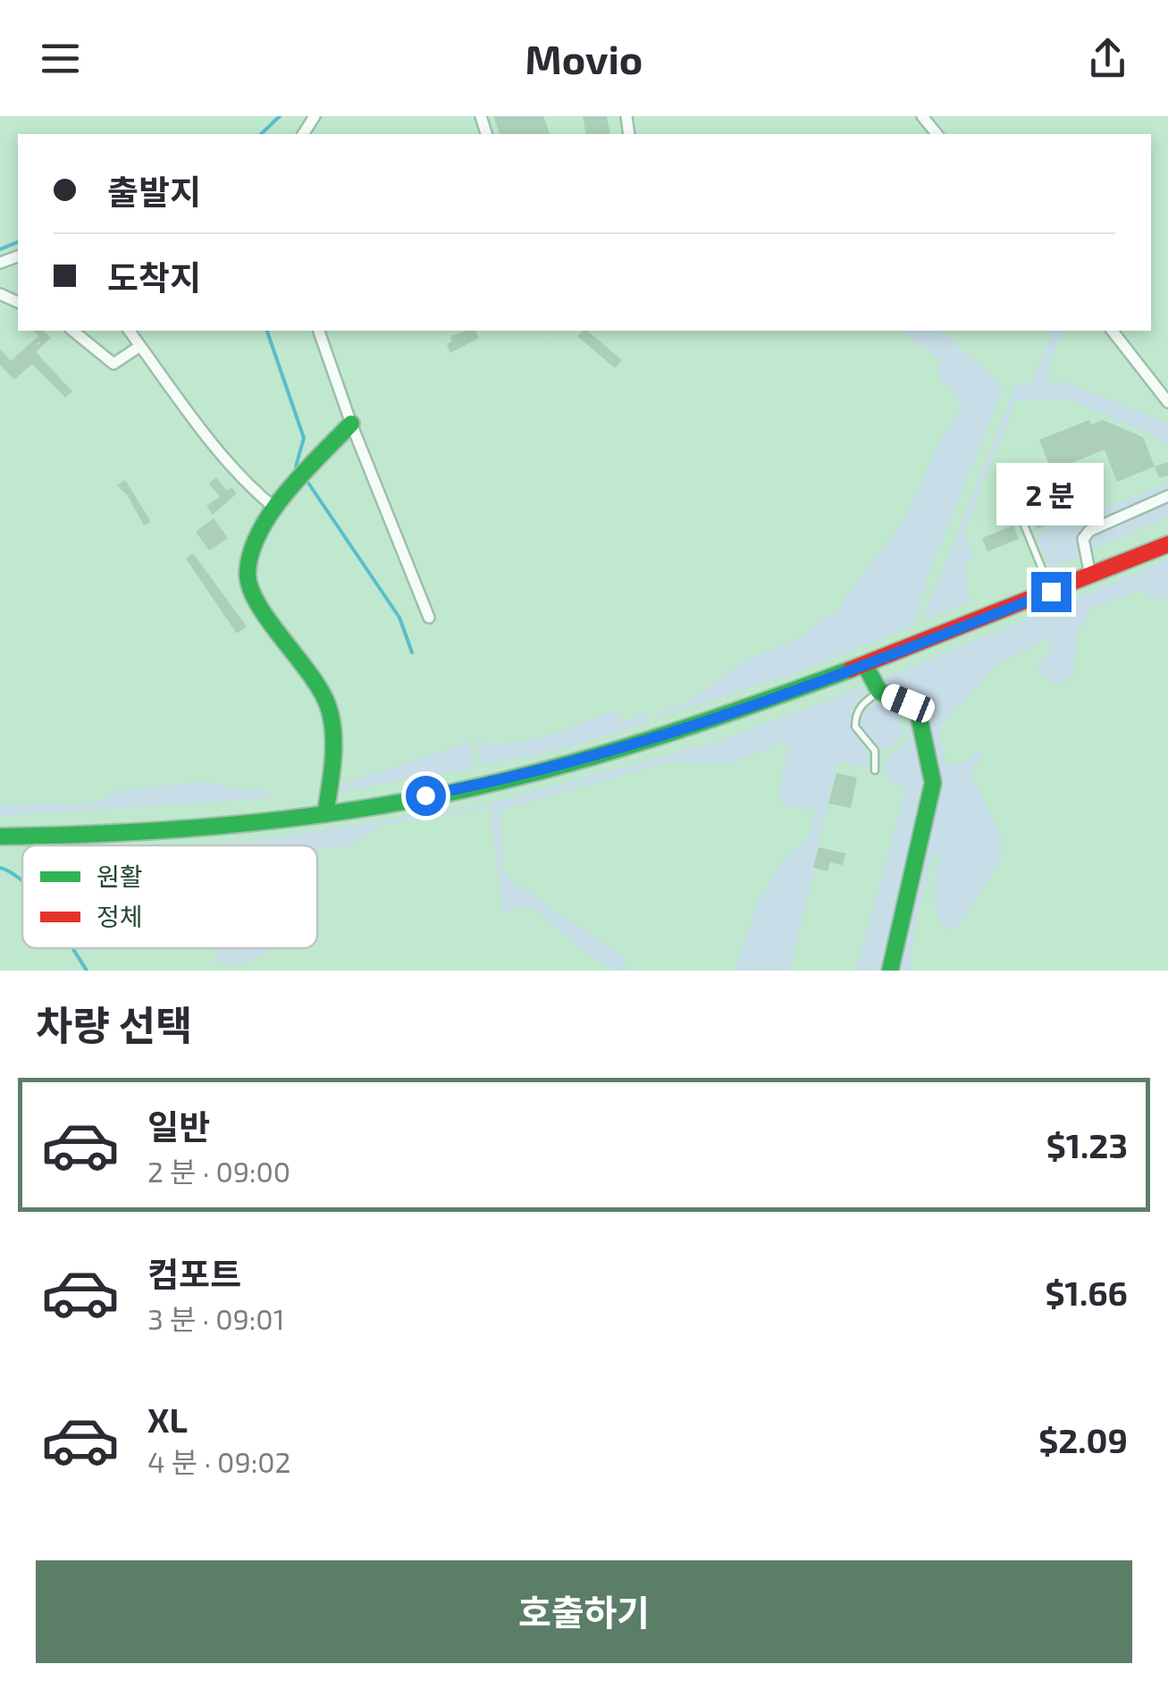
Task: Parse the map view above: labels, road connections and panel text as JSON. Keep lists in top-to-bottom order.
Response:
{
  "legend": ["원활", "정체"],
  "page": {
    "header": "Movio",
    "banner": ["출발지", "도착지"],
    "bubble": "2 분",
    "heading": "차량 선택",
    "list": [
      {
        "name": "일반",
        "note": "2 분 · 09:00",
        "value": "$1.23"
      },
      {
        "name": "컴포트",
        "note": "3 분 · 09:01",
        "value": "$1.66"
      },
      {
        "name": "XL",
        "note": "4 분 · 09:02",
        "value": "$2.09"
      }
    ],
    "buttons": "호출하기"
  }
}
